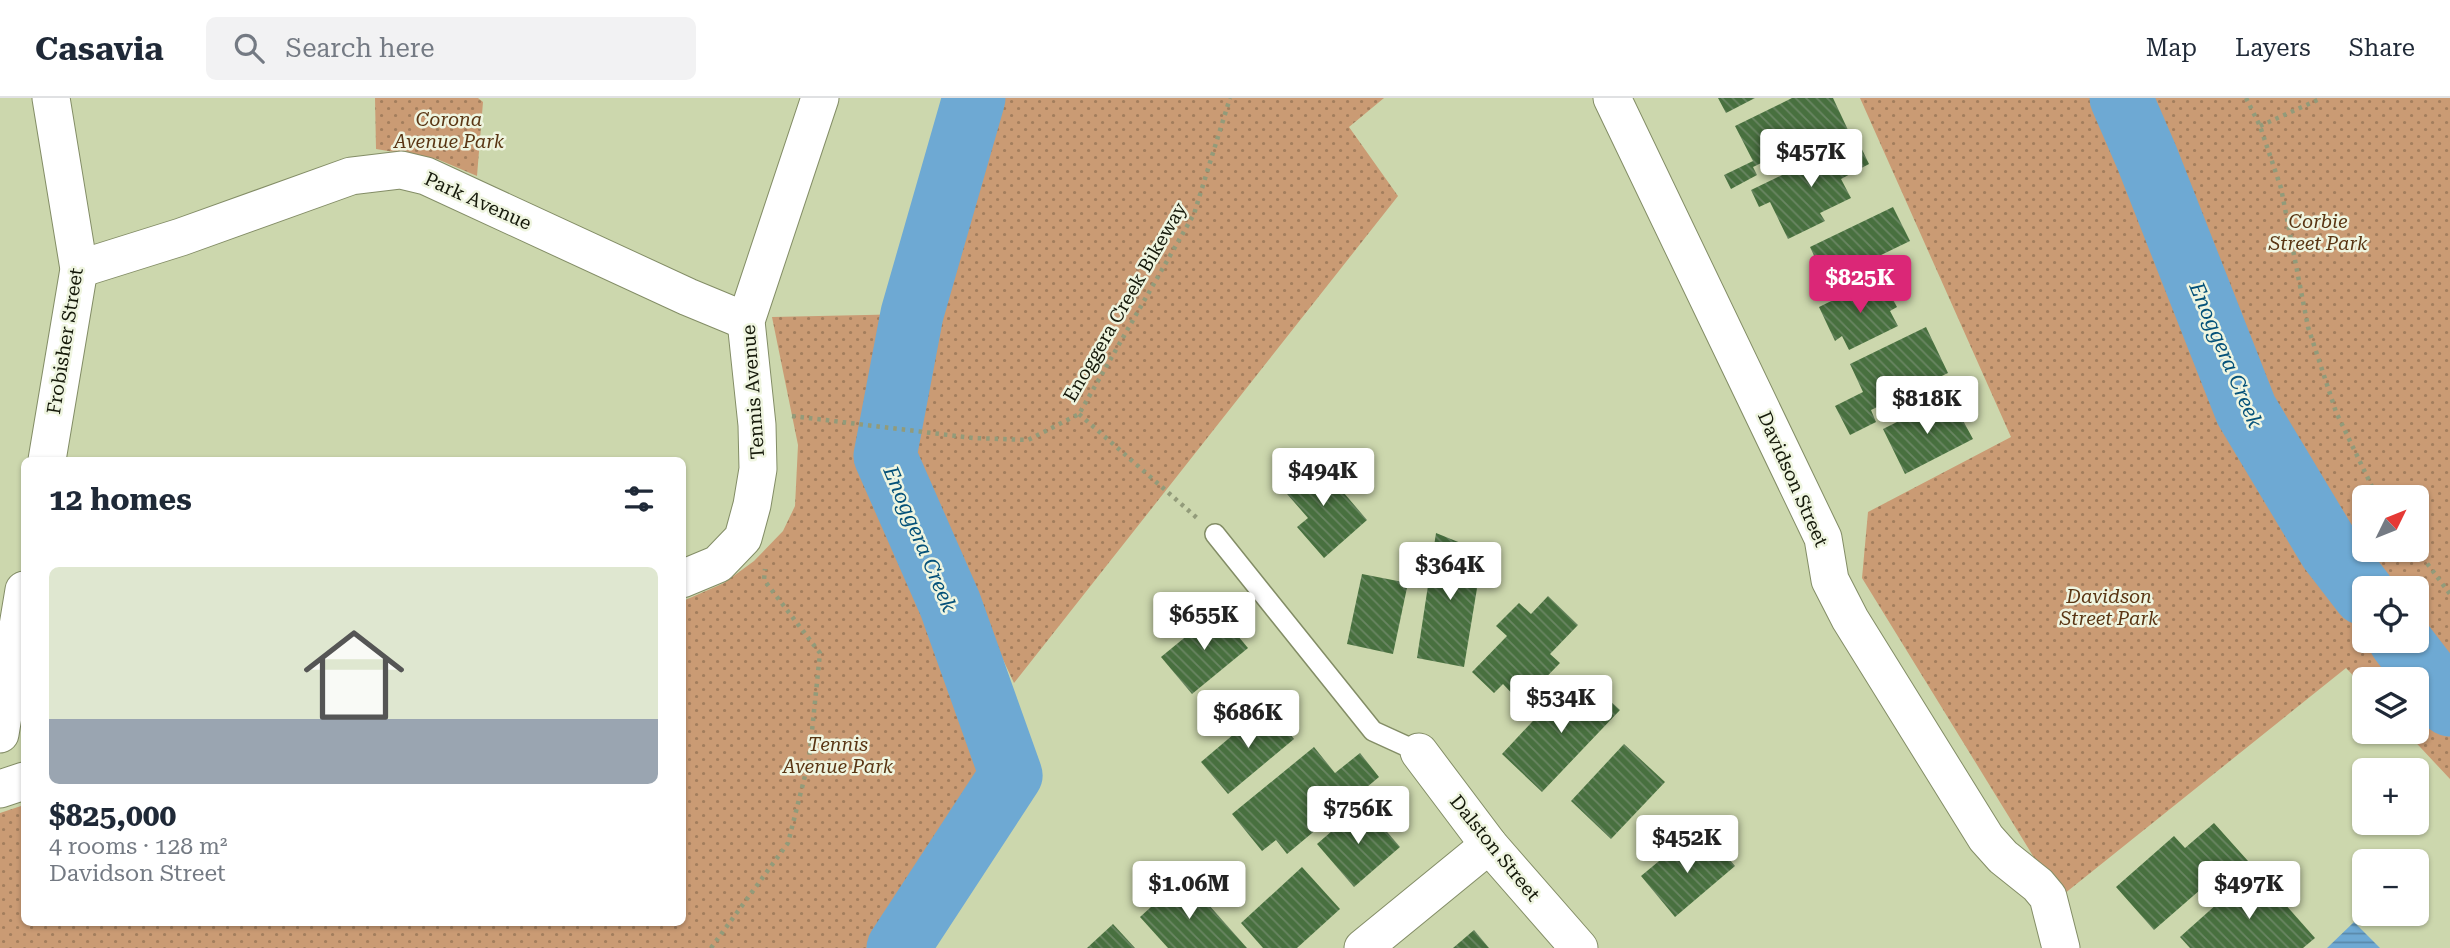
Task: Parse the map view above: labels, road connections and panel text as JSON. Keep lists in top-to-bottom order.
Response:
{
  "streets": {
    "street": [
      "Park Avenue",
      "Frobisher Street",
      "Tennis Avenue",
      "Davidson Street",
      "Dalston Street"
    ],
    "path": ["Enoggera Creek Bikeway"]
  },
  "crossings": [
    ["Park Avenue", "Frobisher Street"],
    ["Park Avenue", "Tennis Avenue"]
  ],
  "water": ["Enoggera Creek"],
  "parks": [
    "Corona Avenue Park",
    "Corbie Street Park",
    "Davidson Street Park",
    "Tennis Avenue Park"
  ],
  "north": "top right",
  "page": {
    "header": "Casavia",
    "search": "Search here",
    "nav": ["Map", "Layers", "Share"],
    "price": [
      "$457K",
      "$825K",
      "$818K",
      "$494K",
      "$364K",
      "$655K",
      "$534K",
      "$686K",
      "$756K",
      "$452K",
      "$1.06M",
      "$497K"
    ],
    "heading": "12 homes",
    "map_buttons": ["+", "−"],
    "list": [
      {
        "name": "$825,000",
        "note": "4 rooms · 128 m² · Davidson Street"
      }
    ]
  }
}
